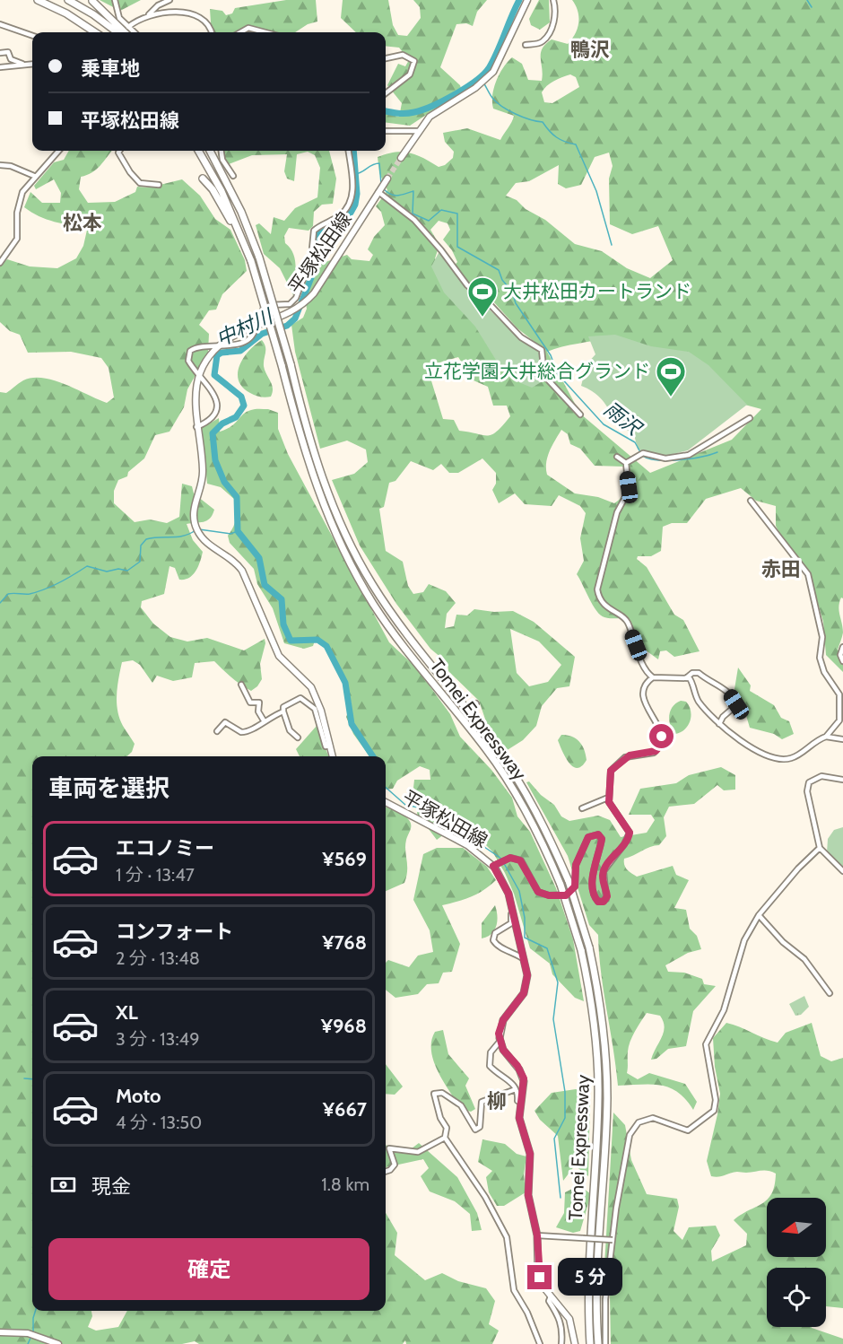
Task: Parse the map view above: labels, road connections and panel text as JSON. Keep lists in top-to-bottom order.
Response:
{
  "streets": {
    "highway": ["Tomei Expressway"],
    "main road": ["平塚松田線"]
  },
  "districts": [
    "鴨沢",
    "松本",
    "赤田",
    "柳"
  ],
  "water": ["中村川", "雨沢"],
  "places": {
    "sports": ["大井松田カートランド", "立花学園大井総合グランド"]
  },
  "north": "left",
  "page": {
    "banner": ["乗車地", "平塚松田線"],
    "heading": "車両を選択",
    "list": [
      {
        "name": "エコノミー",
        "note": "1 分 · 13:47",
        "value": "¥569"
      },
      {
        "name": "コンフォート",
        "note": "2 分 · 13:48",
        "value": "¥768"
      },
      {
        "name": "XL",
        "note": "3 分 · 13:49",
        "value": "¥968"
      },
      {
        "name": "Moto",
        "note": "4 分 · 13:50",
        "value": "¥667"
      }
    ],
    "pay": ["現金", "1.8 km"],
    "buttons": "確定",
    "bubble": "5 分"
  }
}
